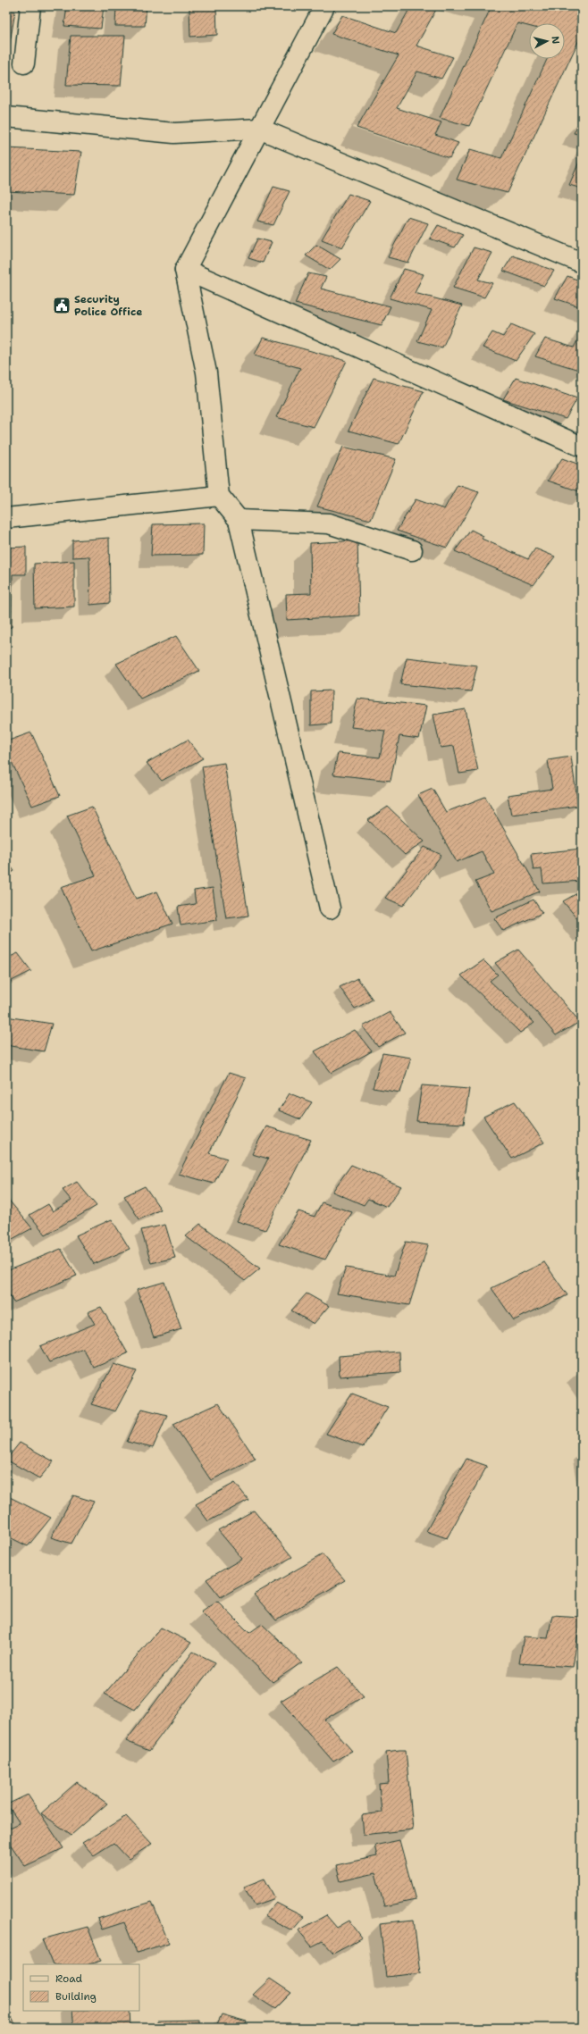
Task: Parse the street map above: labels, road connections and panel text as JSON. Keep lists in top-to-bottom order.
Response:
{
  "places": {
    "public building": ["Security Police Office"]
  },
  "legend": ["Road", "Building"],
  "north": "right"
}
